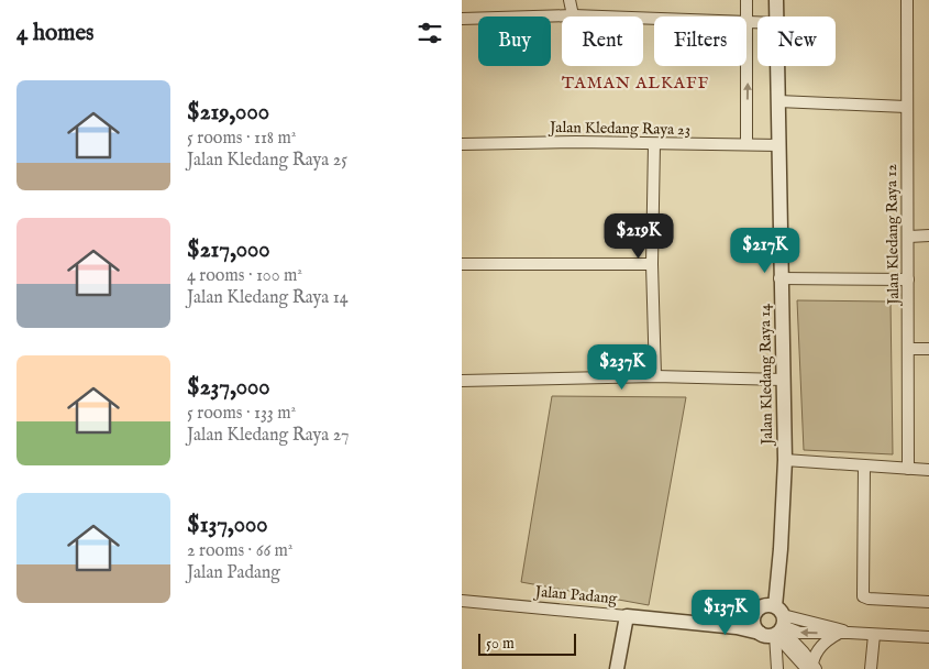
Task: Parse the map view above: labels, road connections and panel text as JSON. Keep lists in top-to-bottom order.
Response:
{
  "streets": {
    "street": [
      "Jalan Kledang Raya 23",
      "Jalan Kledang Raya 12",
      "Jalan Kledang Raya 14",
      "Jalan Padang"
    ]
  },
  "crossings": [
    ["Jalan Kledang Raya 23", "Jalan Kledang Raya 14"],
    ["Jalan Kledang Raya 14", "Jalan Padang"]
  ],
  "districts": ["TAMAN ALKAFF"],
  "scale_bar": "50 m",
  "page": {
    "heading": "4 homes",
    "chip": [
      "Buy",
      "Rent",
      "Filters",
      "New"
    ],
    "list": [
      {
        "name": "$219,000",
        "note": "5 rooms · 118 m² · Jalan Kledang Raya 25"
      },
      {
        "name": "$217,000",
        "note": "4 rooms · 100 m² · Jalan Kledang Raya 14"
      },
      {
        "name": "$237,000",
        "note": "5 rooms · 133 m² · Jalan Kledang Raya 27"
      },
      {
        "name": "$137,000",
        "note": "2 rooms · 66 m² · Jalan Padang"
      }
    ],
    "price": [
      "$219K",
      "$217K",
      "$237K",
      "$137K"
    ],
    "scale": "50 m"
  }
}
